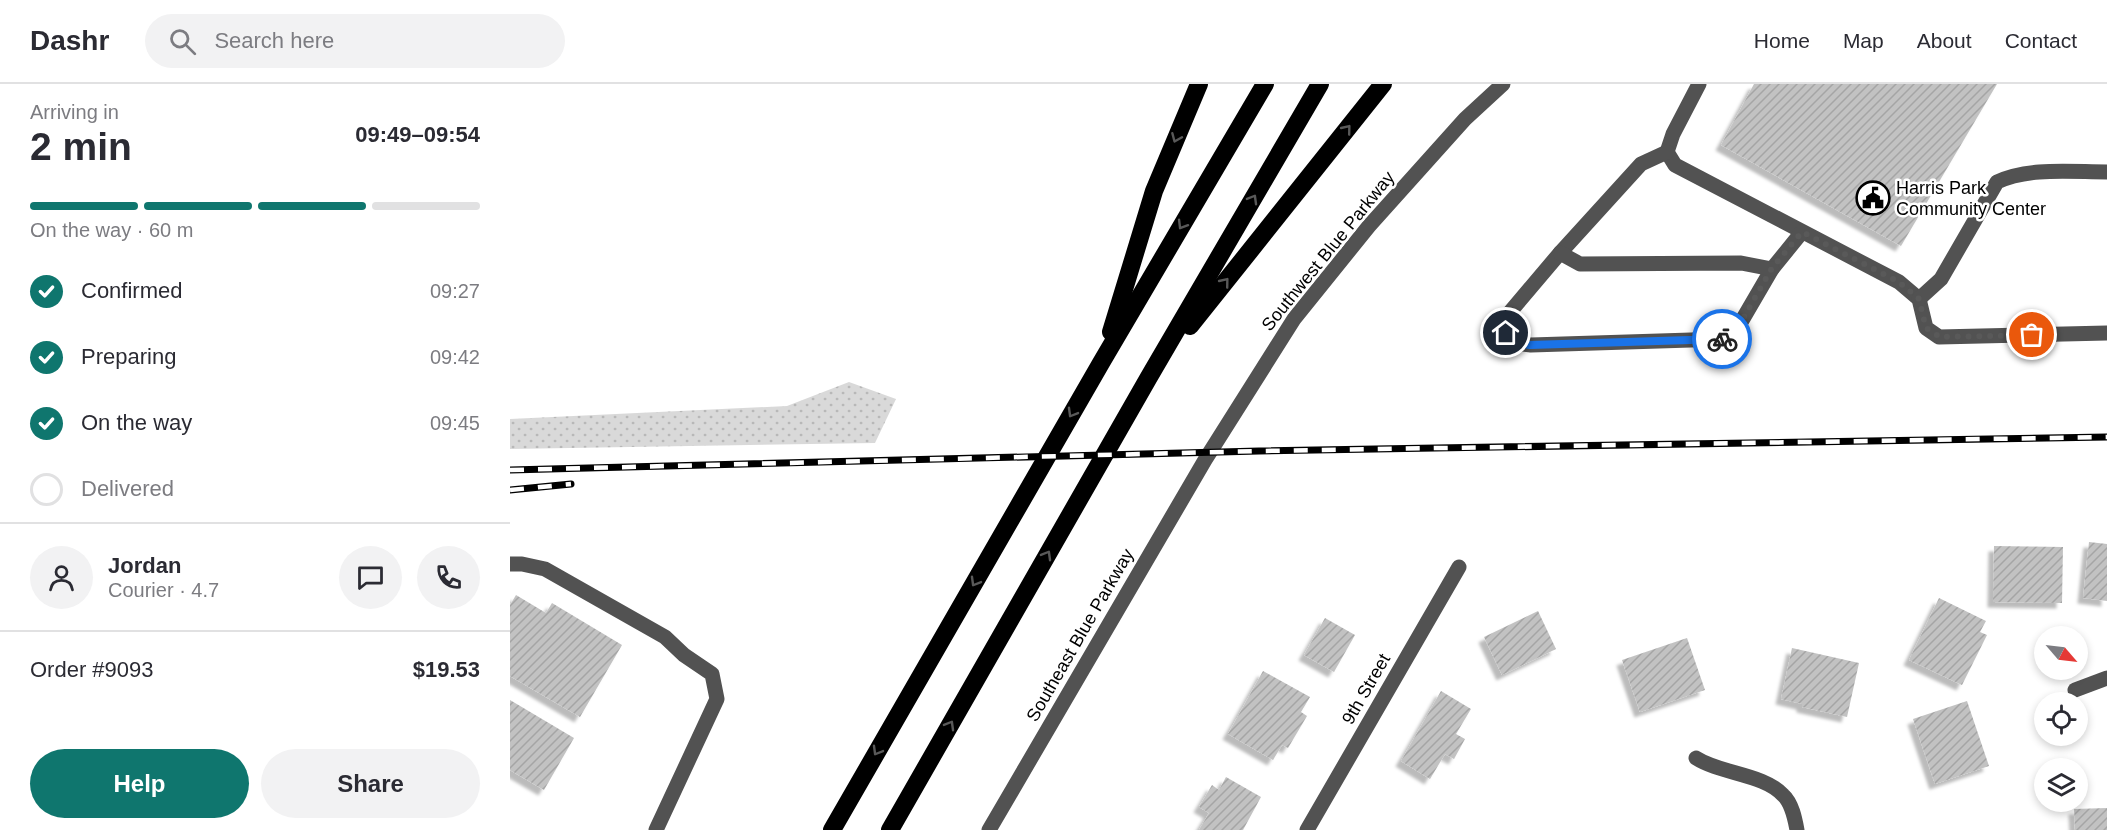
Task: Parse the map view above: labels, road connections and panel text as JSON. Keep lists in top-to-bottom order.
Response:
{
  "streets": {
    "street": ["Southwest Blue Parkway", "Southeast Blue Parkway", "9th Street"]
  },
  "crossings": [
    ["Southwest Blue Parkway", "Southeast Blue Parkway"]
  ],
  "places": {
    "public building": ["Harris Park Community Center"]
  },
  "north": "bottom right",
  "page": {
    "header": "Dashr",
    "search": "Search here",
    "nav": [
      "Home",
      "Map",
      "About",
      "Contact"
    ],
    "heading": ["2 min", "Arriving in", "09:49–09:54"],
    "panel": [
      "Jordan",
      "Courier · 4.7",
      "Order #9093",
      "$19.53"
    ],
    "bar": "On the way · 60 m",
    "list": [
      ["Confirmed", "09:27"],
      ["Preparing", "09:42"],
      ["On the way", "09:45"],
      "Delivered"
    ],
    "buttons": ["Help", "Share"]
  }
}
